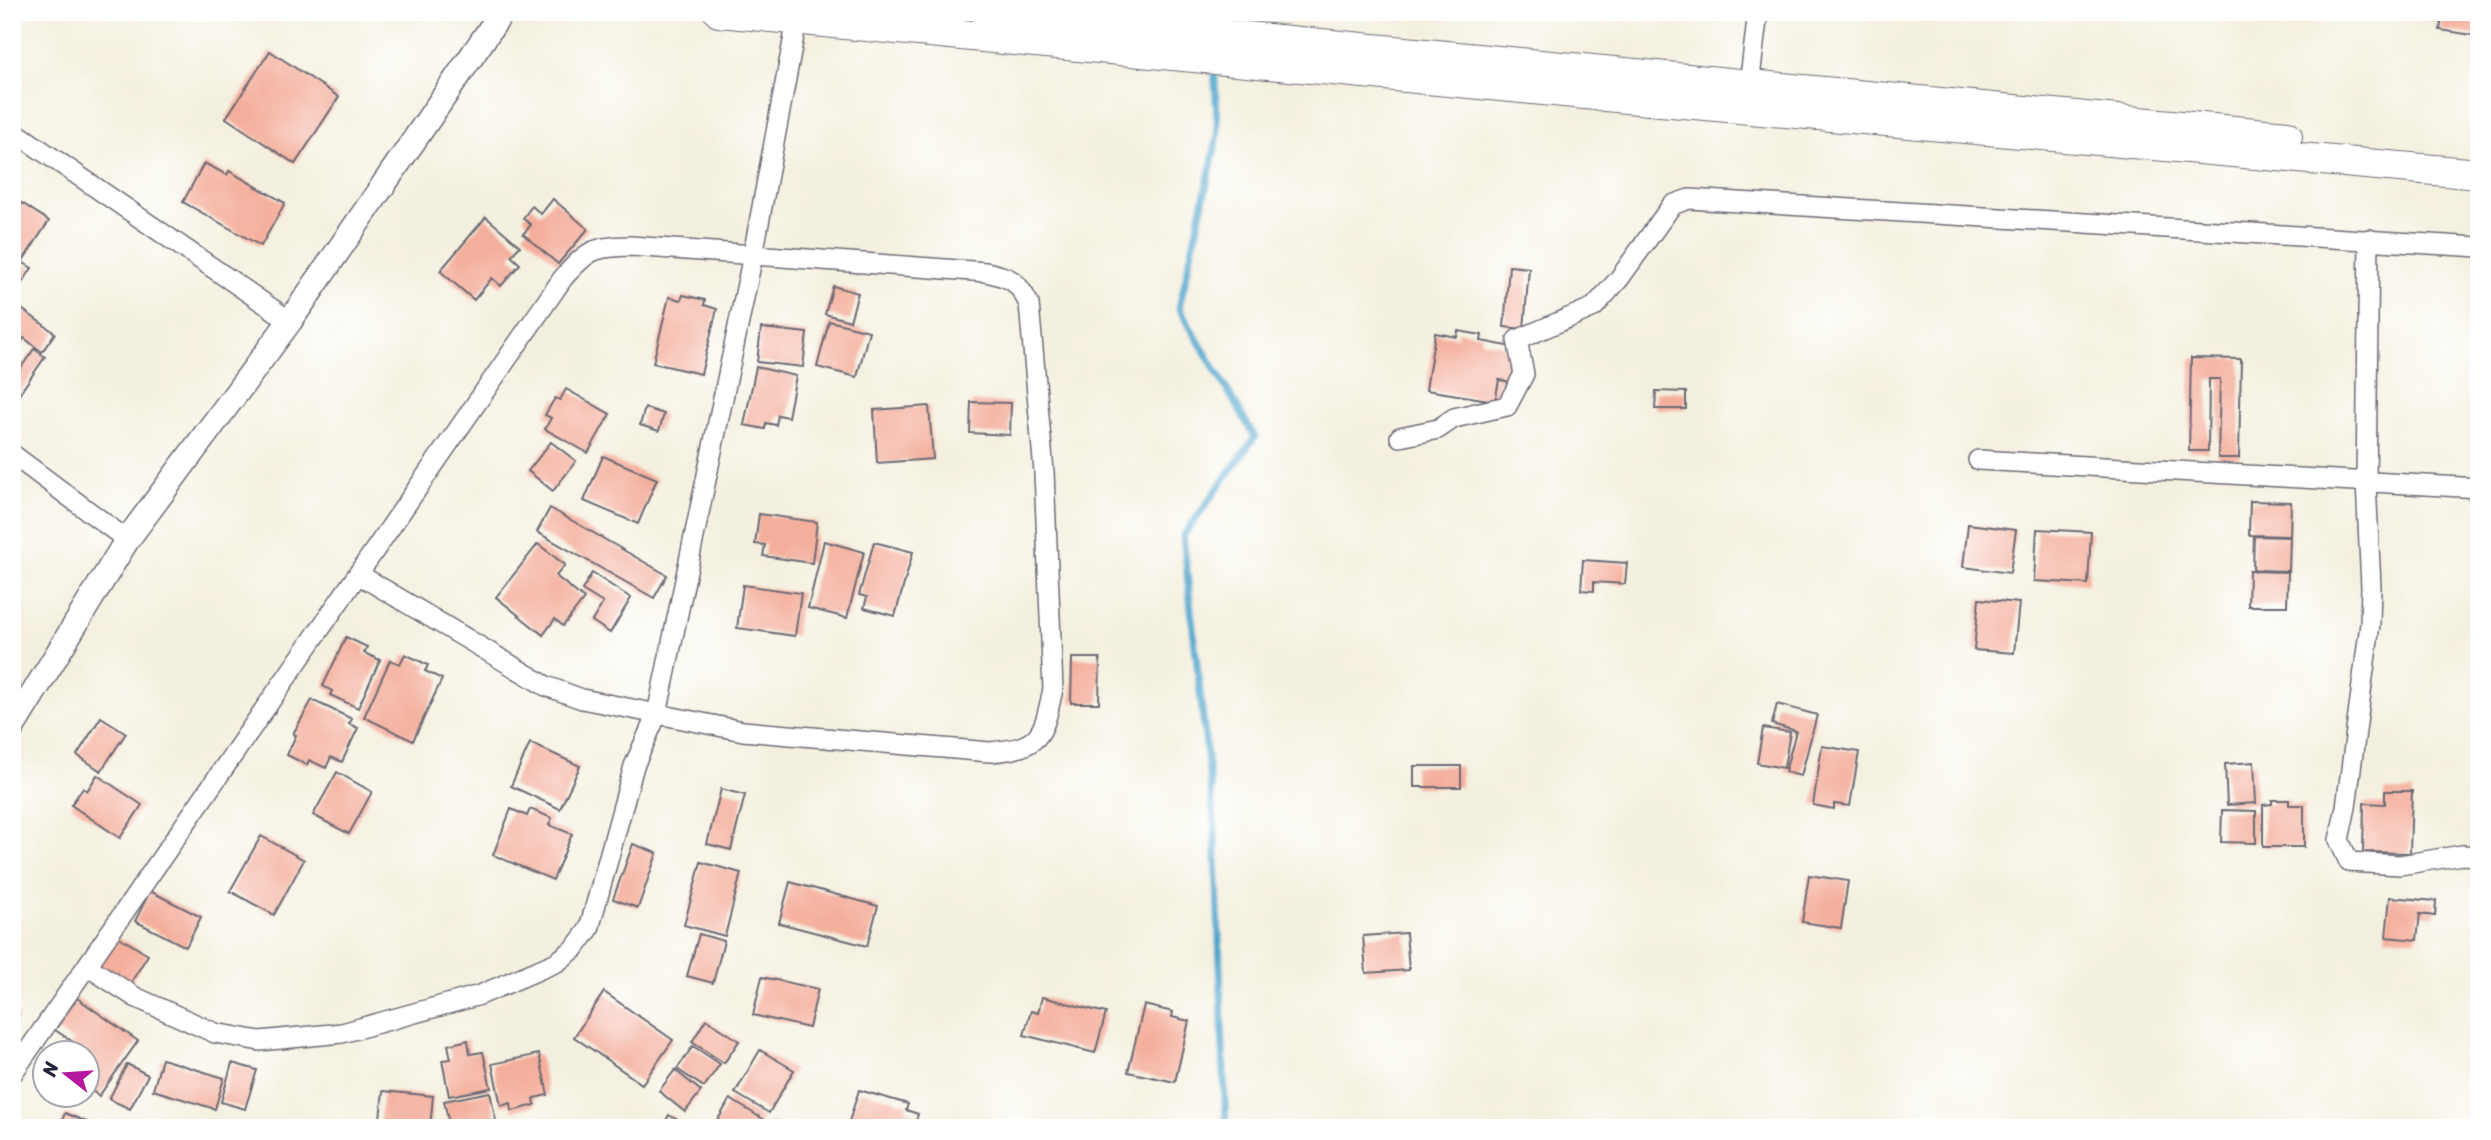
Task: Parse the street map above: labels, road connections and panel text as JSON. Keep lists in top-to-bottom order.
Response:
{
  "north": "left"
}
